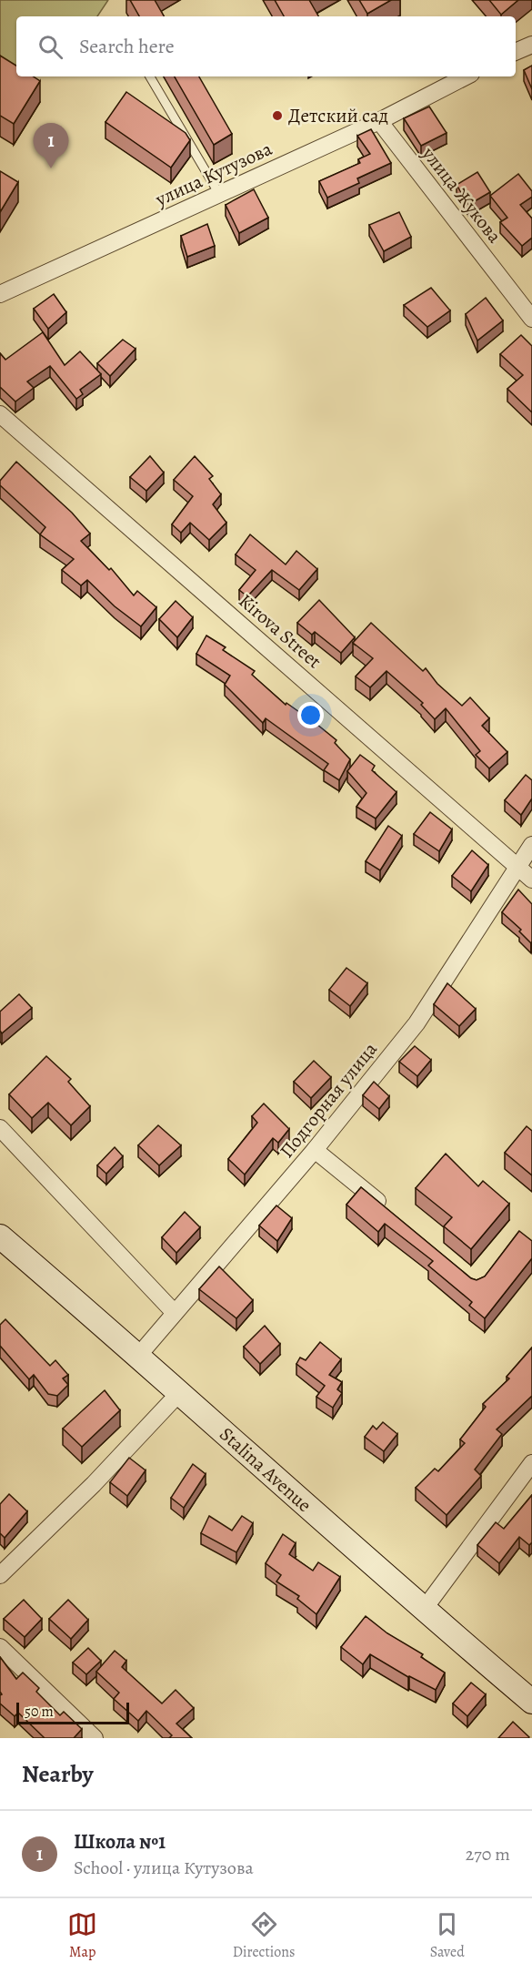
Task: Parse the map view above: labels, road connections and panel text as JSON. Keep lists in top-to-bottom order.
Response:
{
  "streets": {
    "street": [
      "улица Кутузова",
      "улица Жукова",
      "Kirova Street",
      "Подгорная улица",
      "Stalina Avenue"
    ]
  },
  "crossings": [
    ["улица Кутузова", "улица Жукова"],
    ["Kirova Street", "Подгорная улица"],
    ["Подгорная улица", "Stalina Avenue"]
  ],
  "places": ["Детский сад"],
  "scale_bar": "50 m",
  "page": {
    "search": "Search here",
    "pins": "1",
    "scale": "50 m",
    "heading": "Nearby",
    "list": [
      {
        "mark": "1",
        "name": "Школа №1",
        "note": "School · улица Кутузова",
        "value": "270 m"
      }
    ],
    "nav": ["Map", "Directions", "Saved"]
  }
}
